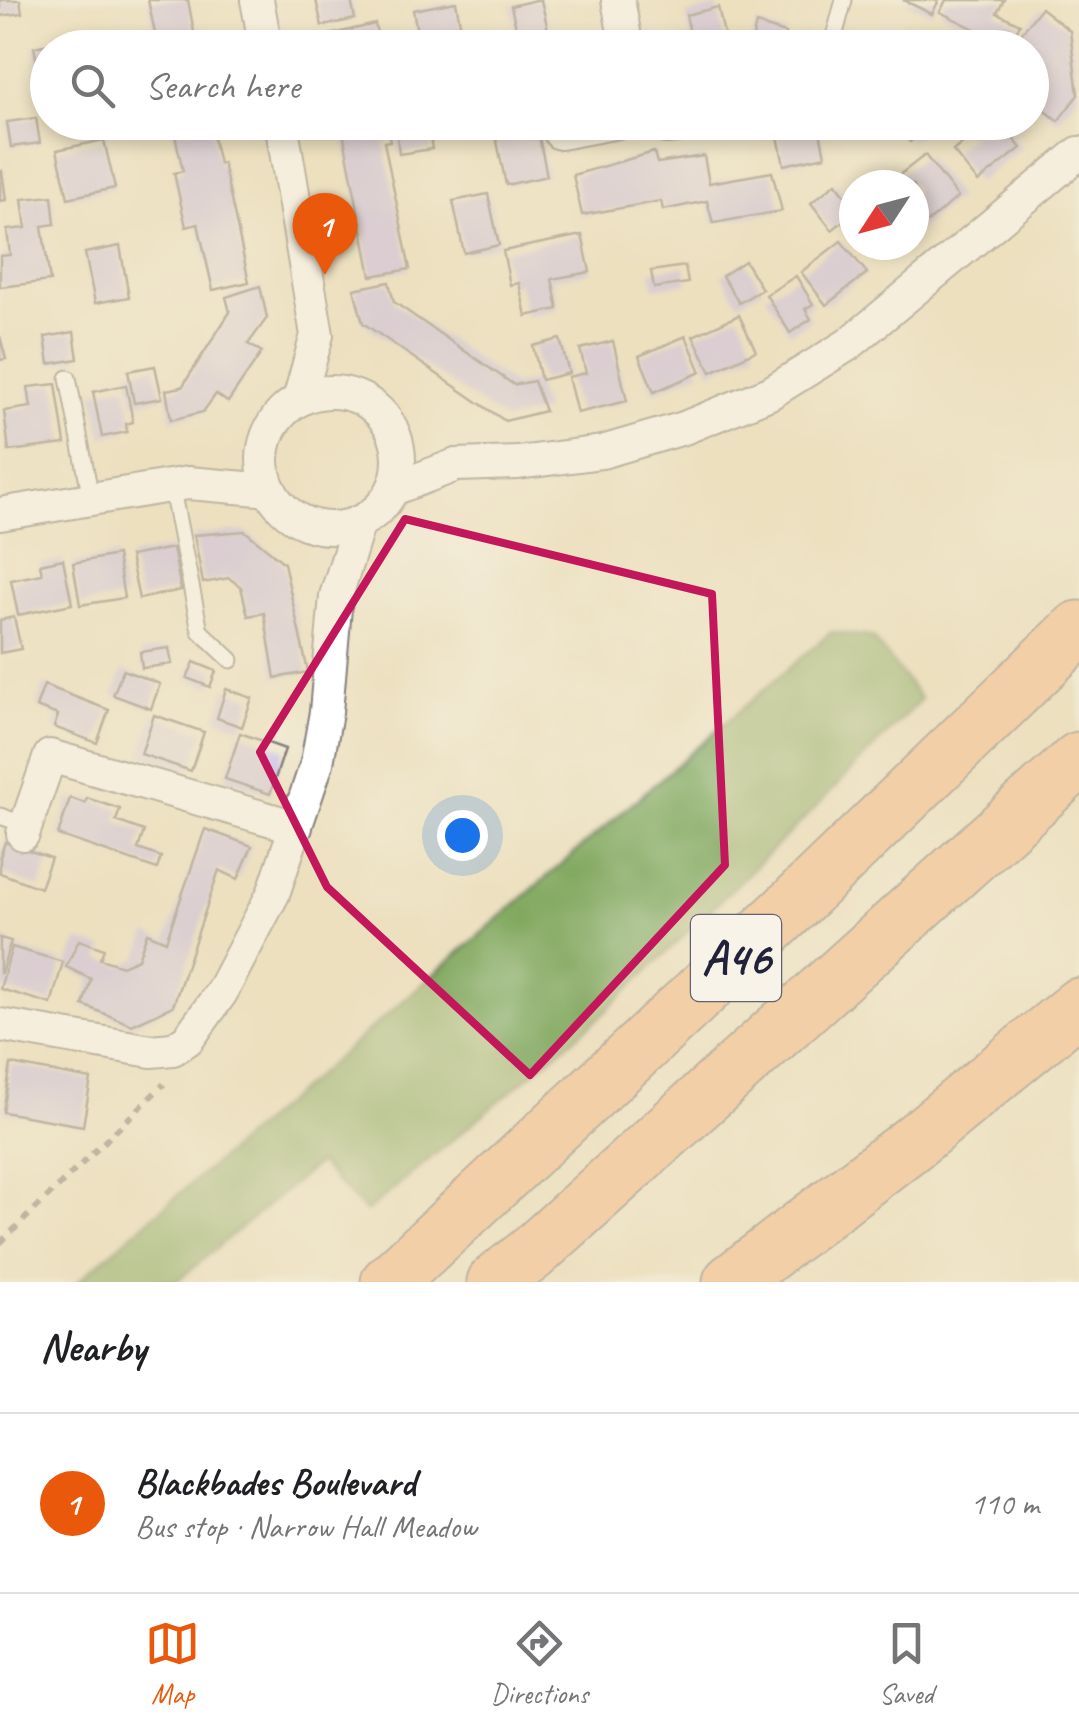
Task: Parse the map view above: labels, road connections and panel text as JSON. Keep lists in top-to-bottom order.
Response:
{
  "streets": {
    "highway": ["A46"]
  },
  "north": "bottom left",
  "page": {
    "search": "Search here",
    "pins": "1",
    "heading": "Nearby",
    "list": [
      {
        "mark": "1",
        "name": "Blackbades Boulevard",
        "note": "Bus stop · Narrow Hall Meadow",
        "value": "110 m"
      }
    ],
    "nav": ["Map", "Directions", "Saved"]
  }
}
